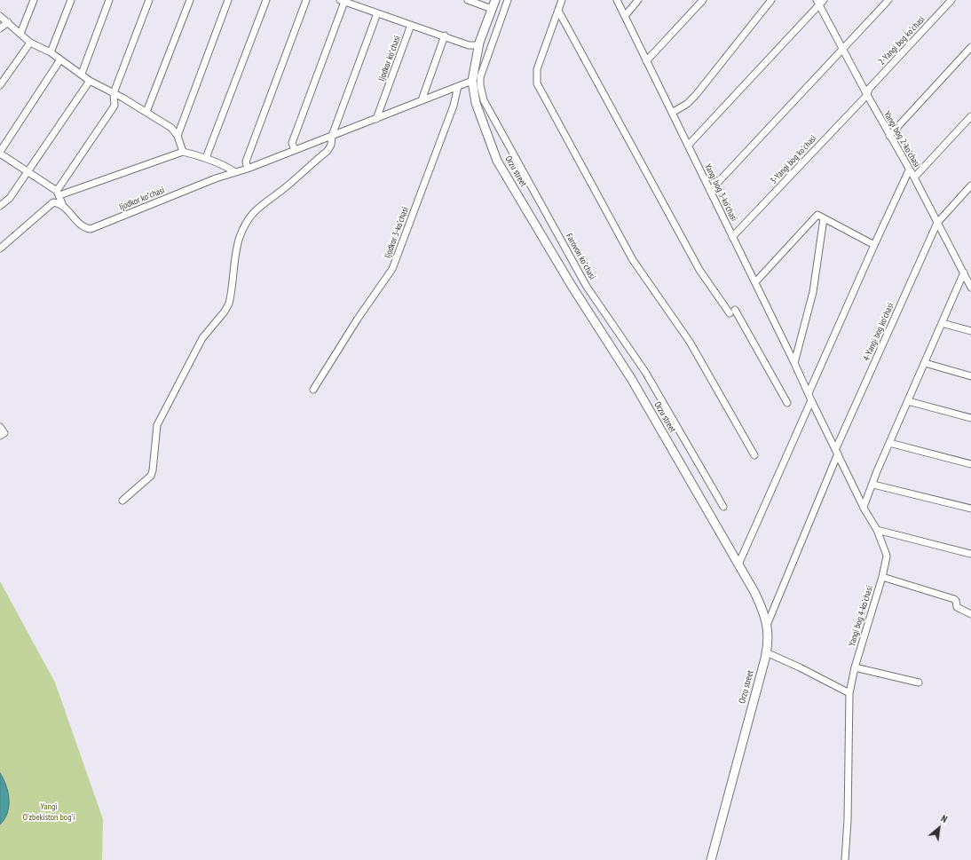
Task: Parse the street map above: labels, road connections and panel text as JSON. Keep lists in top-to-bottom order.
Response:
{
  "streets": {
    "main road": ["Orzu street"],
    "street": [
      "2-Yangi bog koʼchasi",
      "Ijodkor koʻchasi",
      "Yangi bog 2-koʼchasi",
      "3-Yangi bog koʼchasi",
      "Yangi bog 3-koʼchasi",
      "Ijodkor 3-koʼchasi",
      "Farovon koʻchasi",
      "4-Yangi bog koʼchasi",
      "Yangi bog 4-koʼchasi"
    ]
  },
  "crossings": [
    ["2-Yangi bog koʼchasi", "Yangi bog 2-koʼchasi"],
    ["2-Yangi bog koʼchasi", "3-Yangi bog koʼchasi"],
    ["Ijodkor koʻchasi", "Orzu street"],
    ["Ijodkor koʻchasi", "Ijodkor 3-koʼchasi"],
    ["Yangi bog 2-koʼchasi", "3-Yangi bog koʼchasi"],
    ["Yangi bog 2-koʼchasi", "4-Yangi bog koʼchasi"],
    ["3-Yangi bog koʼchasi", "Yangi bog 3-koʼchasi"],
    ["Orzu street", "4-Yangi bog koʼchasi"],
    ["Yangi bog 3-koʼchasi", "Yangi bog 4-koʼchasi"],
    ["4-Yangi bog koʼchasi", "Yangi bog 4-koʼchasi"]
  ],
  "parks": ["Yangi O'zbekiston bog'i"],
  "north": "top right"
}
